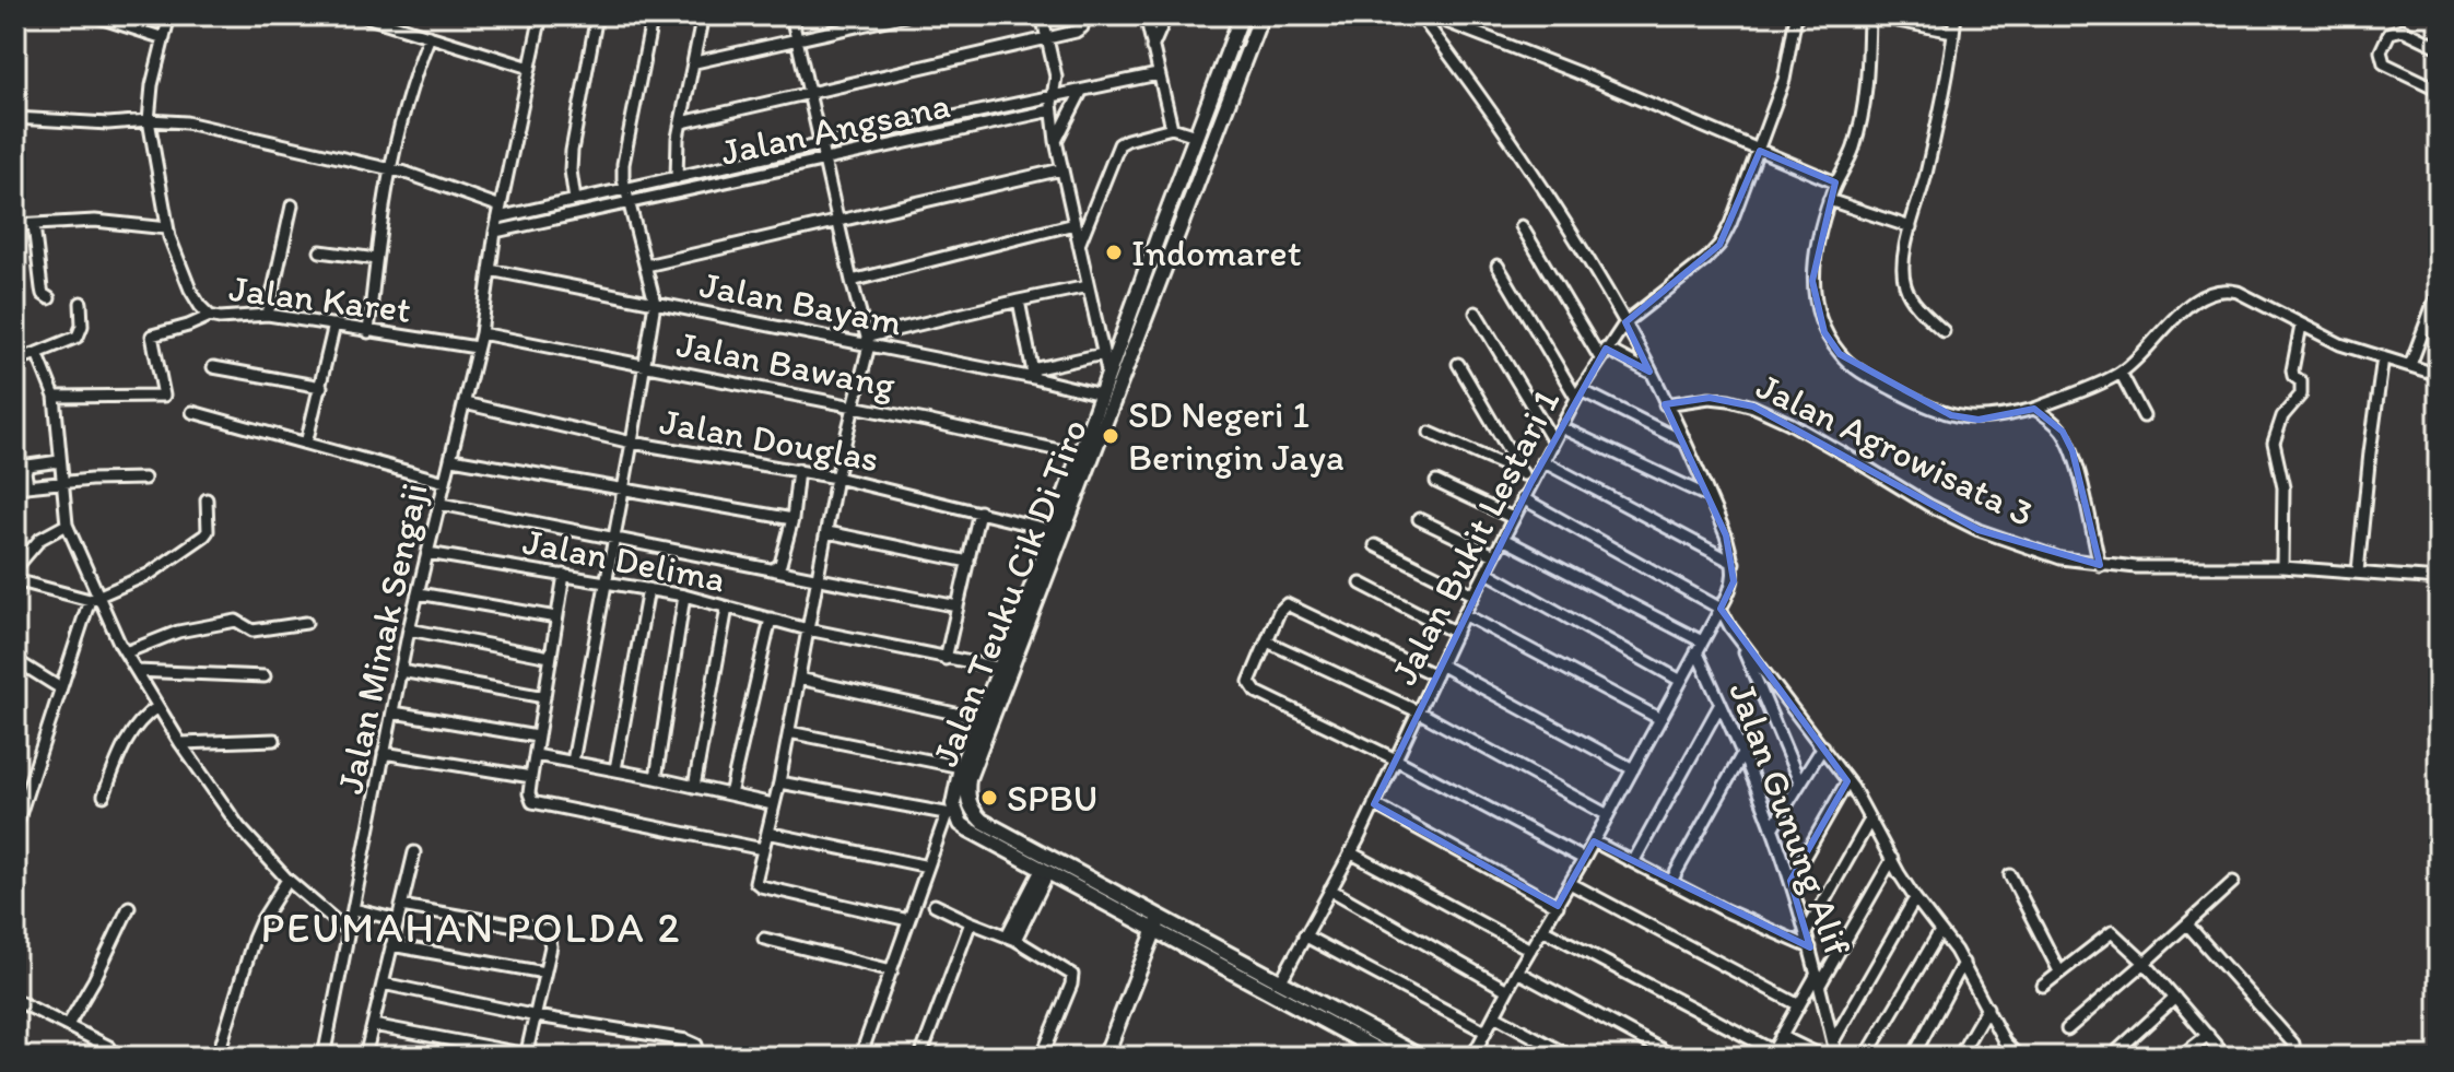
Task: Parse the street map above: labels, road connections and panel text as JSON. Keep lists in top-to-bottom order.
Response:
{
  "streets": {
    "street": [
      "Jalan Angsana",
      "Jalan Karet",
      "Jalan Bayam",
      "Jalan Bawang",
      "Jalan Douglas",
      "Jalan Agrowisata 3",
      "Jalan Bukit Lestari 1",
      "Jalan Delima",
      "Jalan Teuku Cik Di Tiro",
      "Jalan Minak Sengaji",
      "Jalan Gunung Alif"
    ]
  },
  "crossings": [
    ["Jalan Angsana", "Jalan Bayam"],
    ["Jalan Angsana", "Jalan Minak Sengaji"],
    ["Jalan Karet", "Jalan Minak Sengaji"],
    ["Jalan Bayam", "Jalan Teuku Cik Di Tiro"],
    ["Jalan Bayam", "Jalan Minak Sengaji"],
    ["Jalan Bawang", "Jalan Teuku Cik Di Tiro"],
    ["Jalan Bawang", "Jalan Minak Sengaji"],
    ["Jalan Douglas", "Jalan Teuku Cik Di Tiro"],
    ["Jalan Douglas", "Jalan Minak Sengaji"],
    ["Jalan Bukit Lestari 1", "Jalan Teuku Cik Di Tiro"],
    ["Jalan Delima", "Jalan Teuku Cik Di Tiro"],
    ["Jalan Delima", "Jalan Minak Sengaji"]
  ],
  "districts": ["PEUMAHAN POLDA 2"],
  "places": ["Indomaret", "SD Negeri 1 Beringin Jaya", "SPBU"]
}
